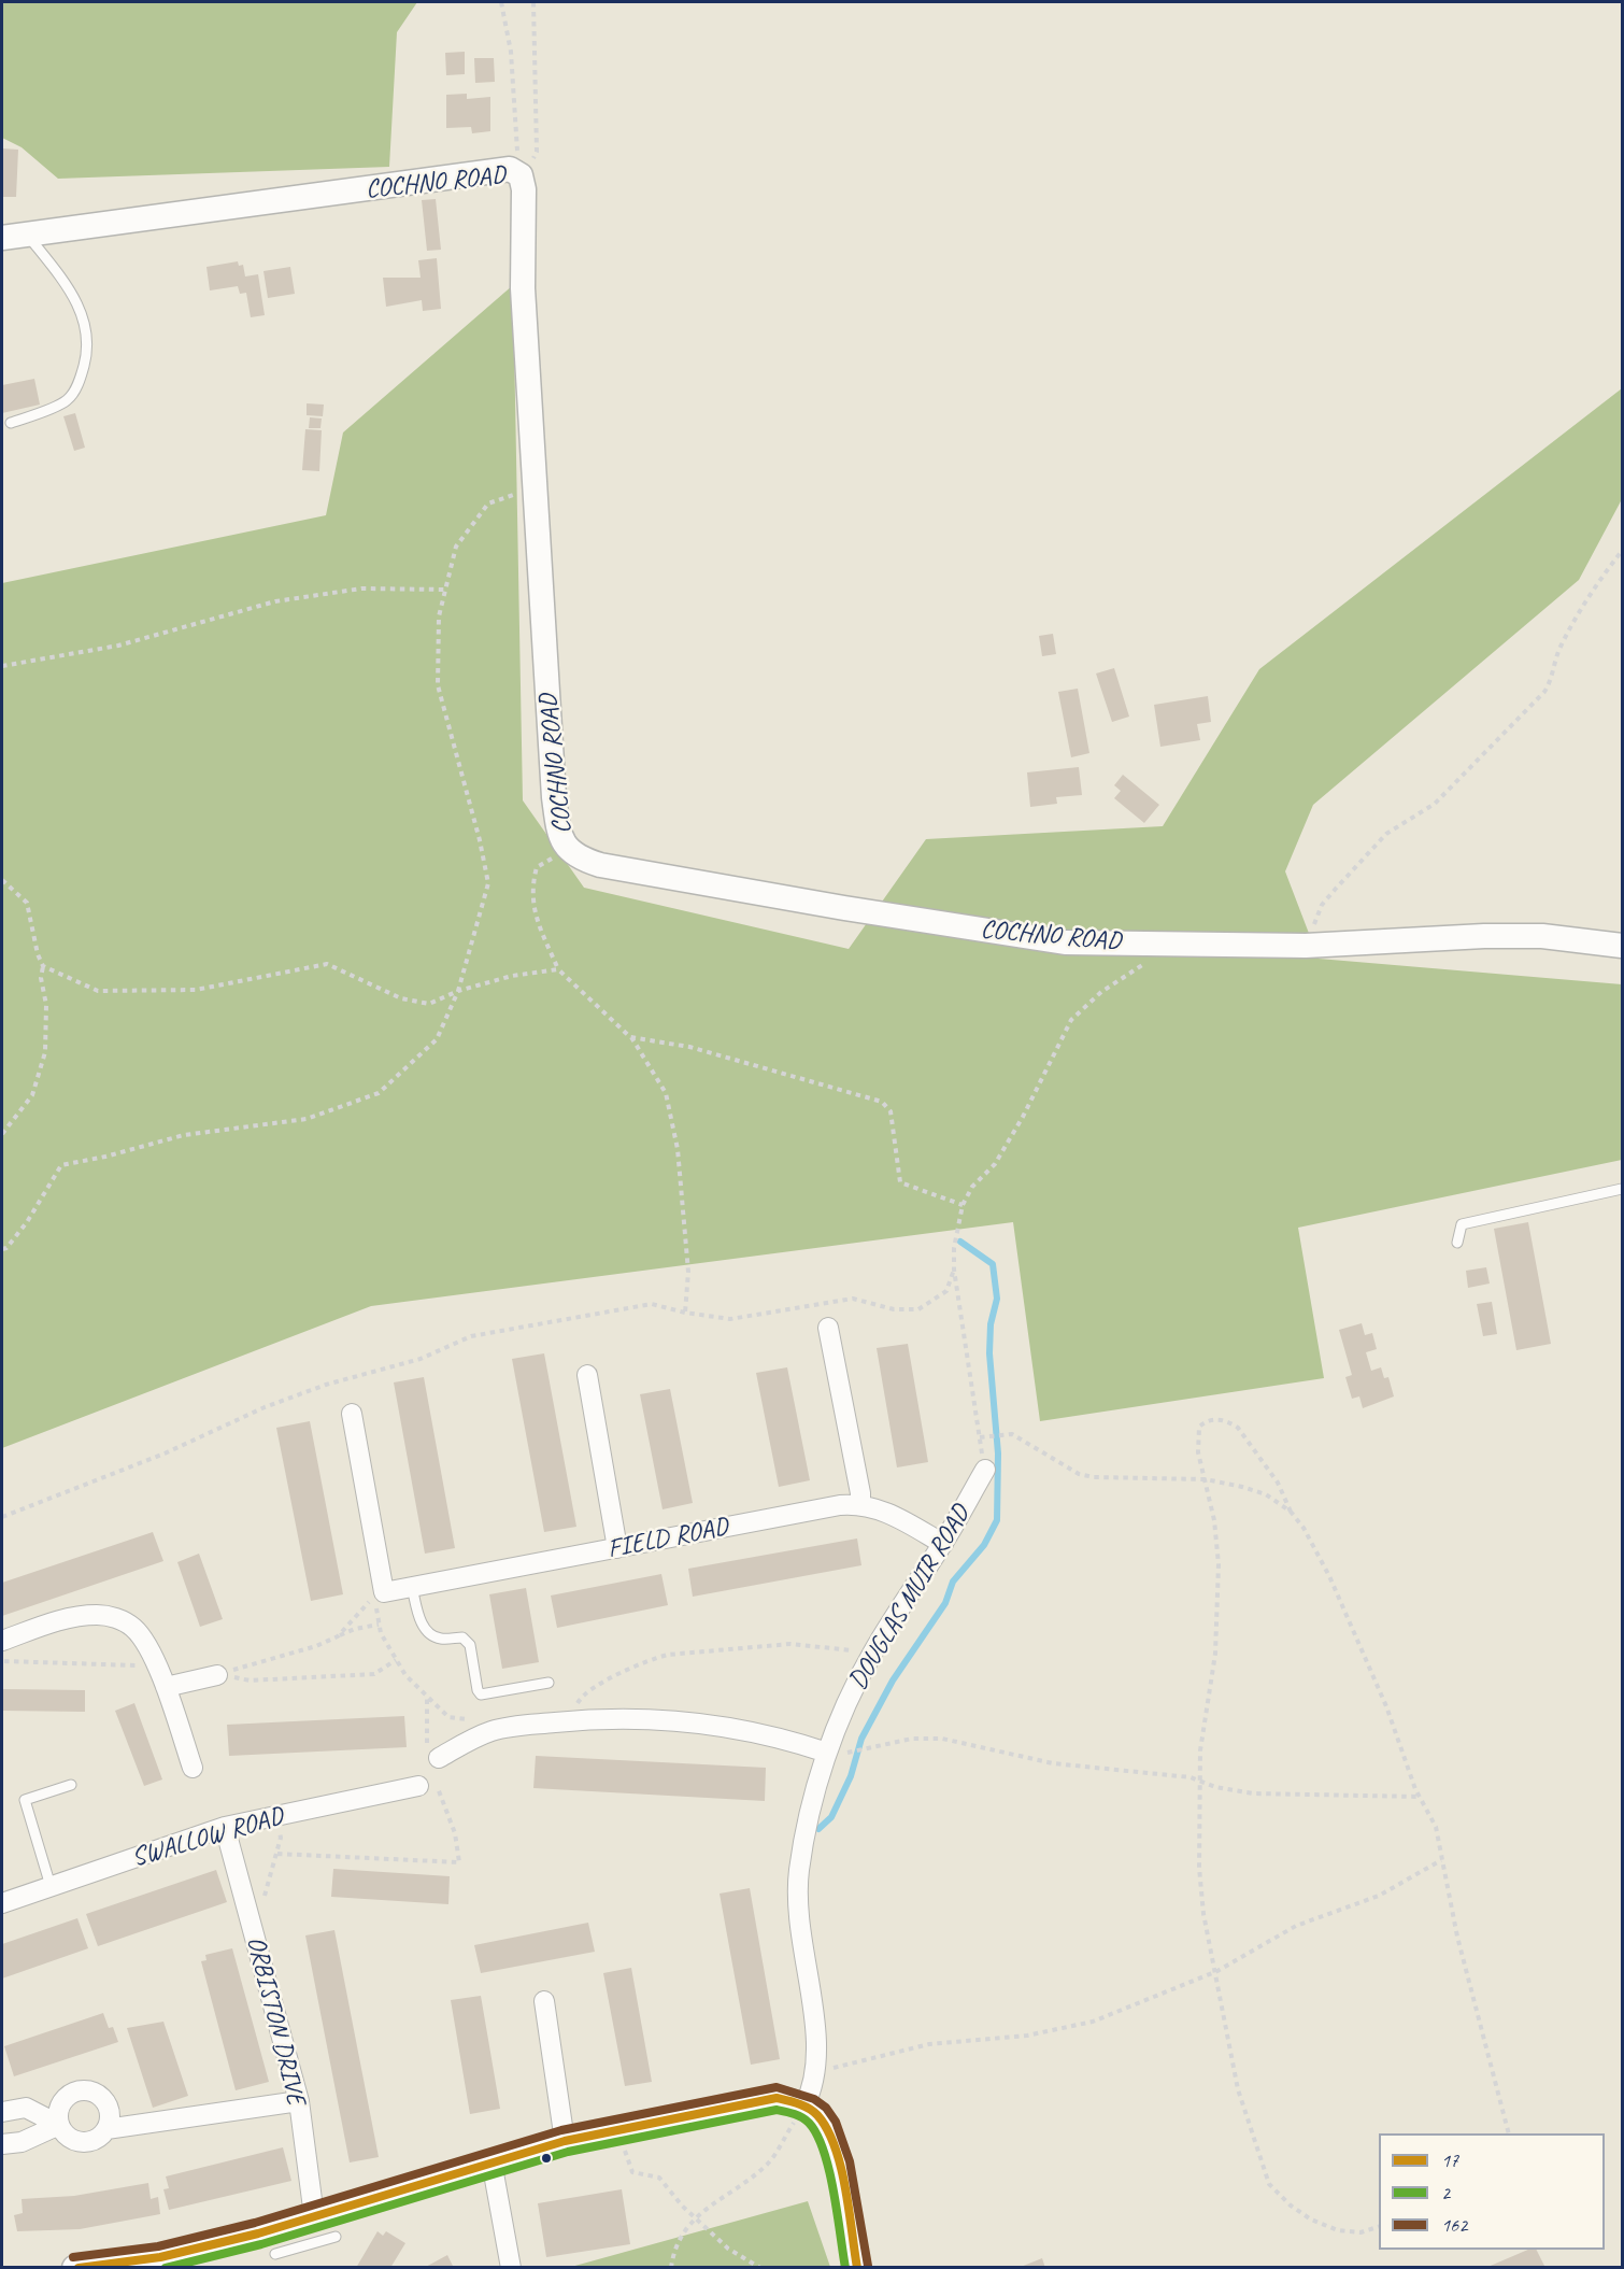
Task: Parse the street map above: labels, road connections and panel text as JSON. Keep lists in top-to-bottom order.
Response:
{
  "streets": {
    "street": [
      "COCHNO ROAD",
      "FIELD ROAD",
      "DOUGLAS MUIR ROAD",
      "SWALLOW ROAD",
      "ORBISTON DRIVE"
    ]
  },
  "crossings": [
    ["FIELD ROAD", "DOUGLAS MUIR ROAD"],
    ["DOUGLAS MUIR ROAD", "SWALLOW ROAD"],
    ["SWALLOW ROAD", "ORBISTON DRIVE"]
  ],
  "lines": ["transit line 162", "transit line 17", "transit line 2"],
  "legend": ["17", "2", "162"]
}
